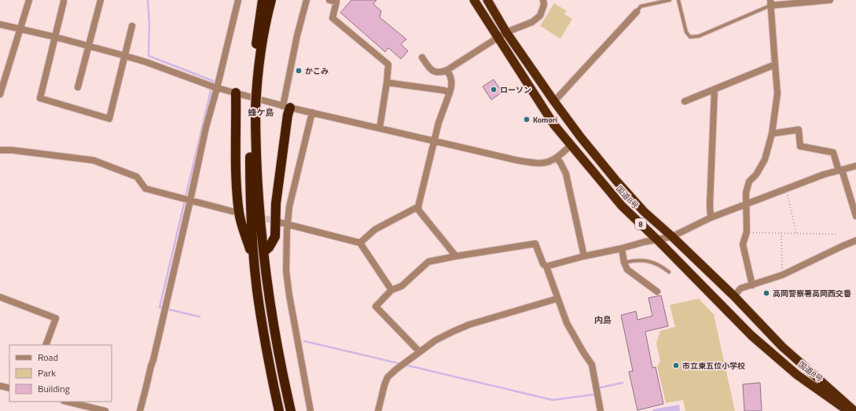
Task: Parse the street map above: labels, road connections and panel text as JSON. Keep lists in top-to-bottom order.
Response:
{
  "streets": {
    "highway": ["国道8号", "8"]
  },
  "districts": ["蜂ケ島", "内島"],
  "places": [
    "かこみ",
    "ローソン",
    "Komori",
    "高岡警察署高岡西交番",
    "市立東五位小学校"
  ],
  "legend": ["Road", "Park", "Building"]
}
